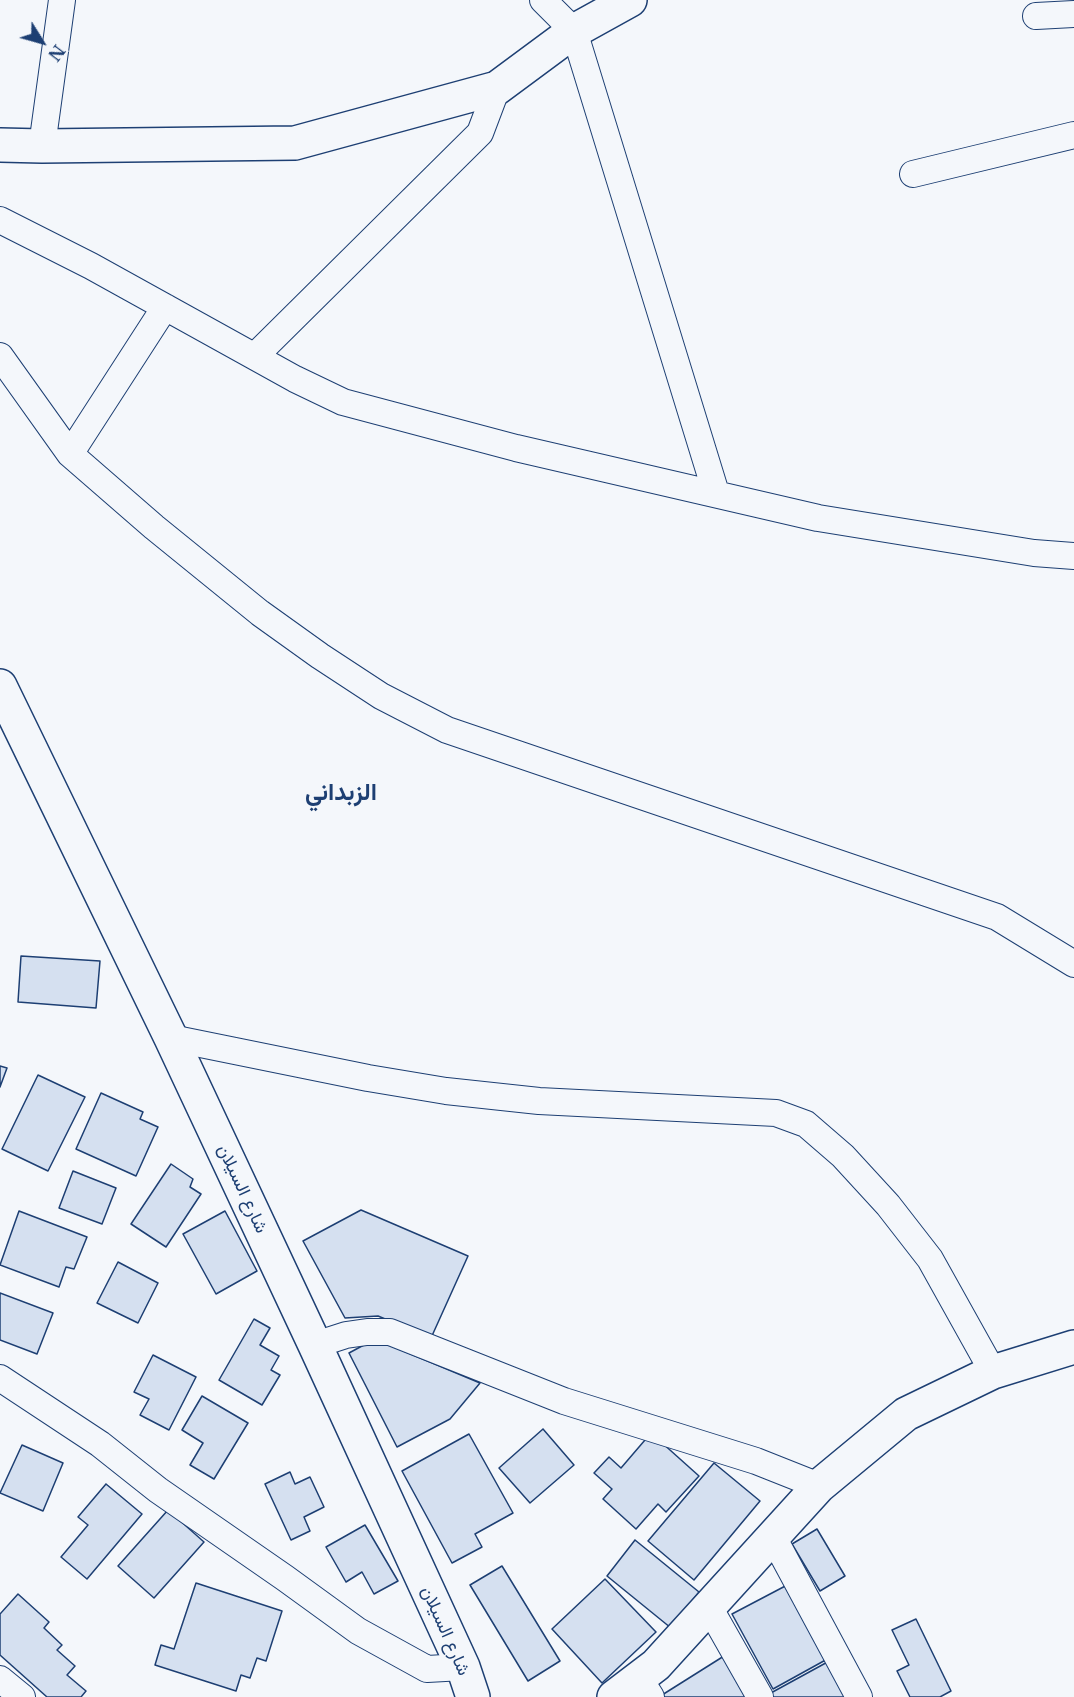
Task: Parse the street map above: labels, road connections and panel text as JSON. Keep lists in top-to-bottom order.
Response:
{
  "streets": {
    "main road": ["شارع السيلان"]
  },
  "districts": ["الزبداني"],
  "north": "bottom right"
}
